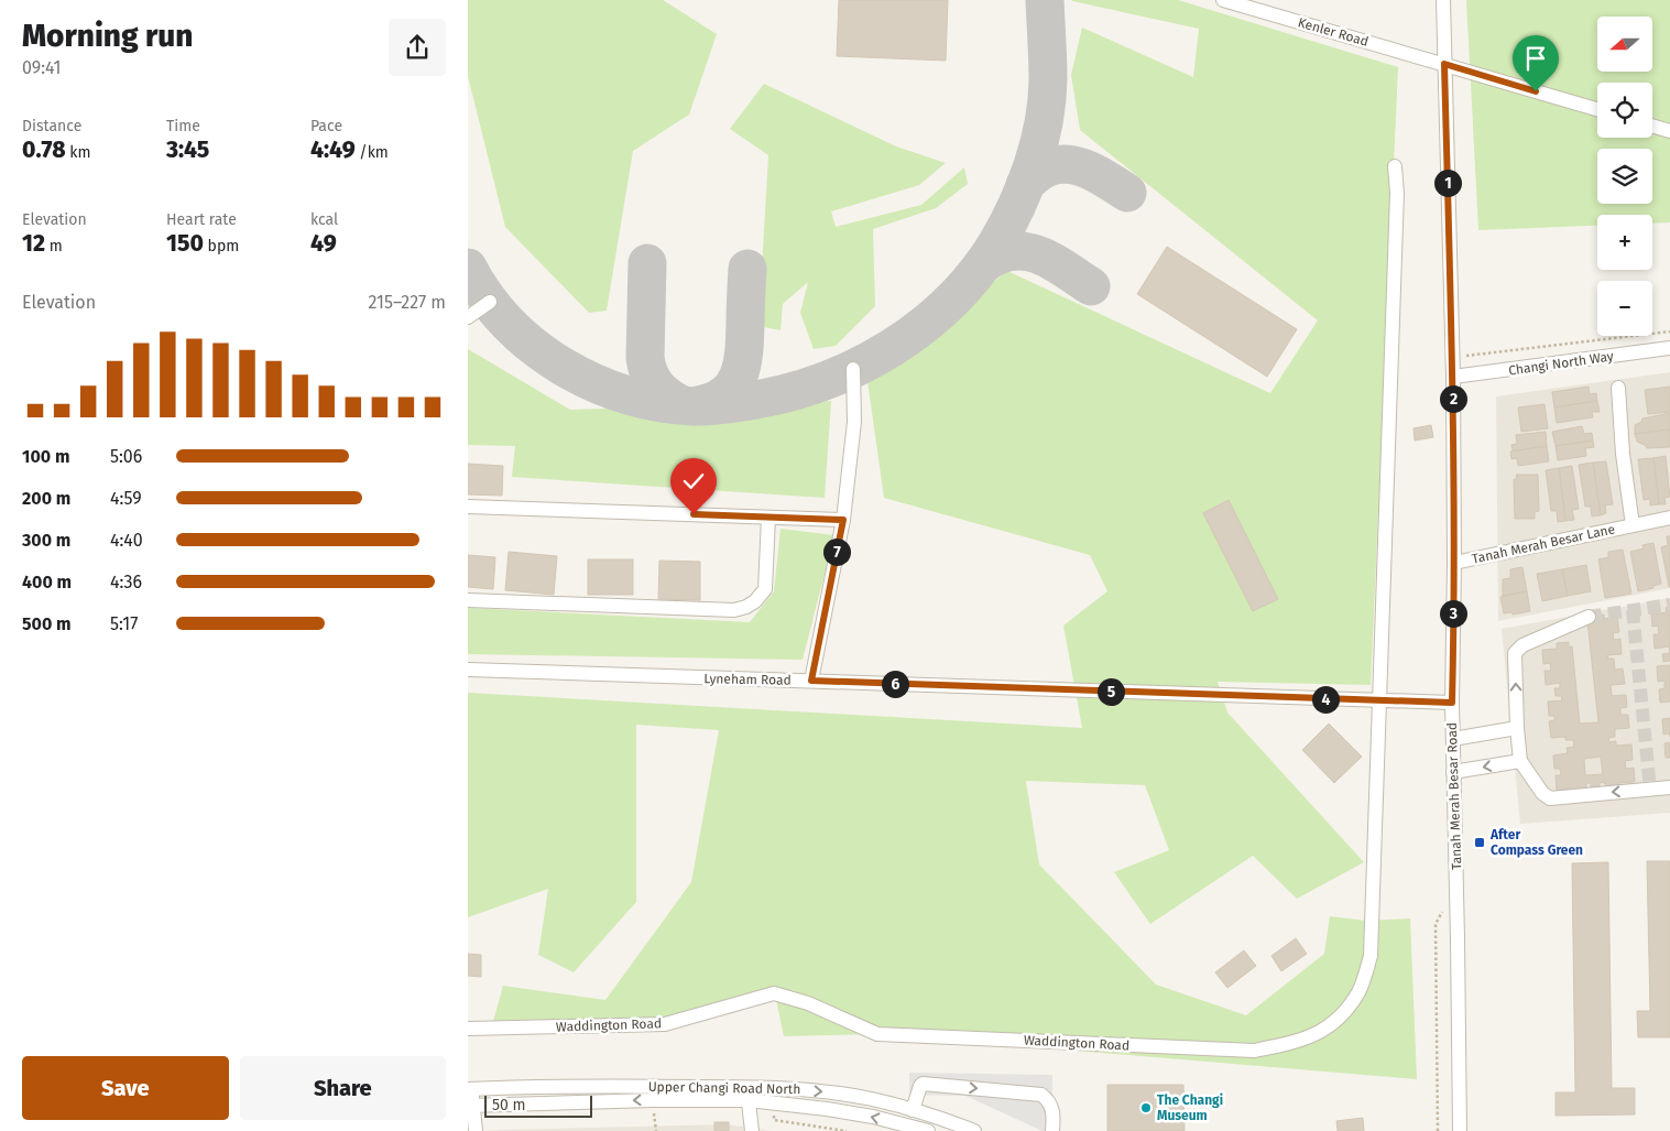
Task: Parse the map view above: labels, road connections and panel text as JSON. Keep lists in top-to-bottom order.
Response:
{
  "streets": {
    "street": [
      "Kenler Road",
      "Changi North Way",
      "Tanah Merah Besar Lane",
      "Lyneham Road",
      "Tanah Merah Besar Road",
      "Waddington Road",
      "Upper Changi Road North"
    ]
  },
  "crossings": [
    ["Kenler Road", "Tanah Merah Besar Road"],
    ["Changi North Way", "Tanah Merah Besar Road"],
    ["Tanah Merah Besar Lane", "Tanah Merah Besar Road"]
  ],
  "places": {
    "transit": ["After Compass Green"],
    "other": ["The Changi Museum"]
  },
  "scale_bar": "50 m",
  "north": "left",
  "page": {
    "heading": ["Morning run", "09:41"],
    "map_buttons": ["+", "−"],
    "stats": [
      ["Distance", "0.78 km"],
      ["Time", "3:45"],
      ["Pace", "4:49 /km"],
      ["Elevation", "12 m"],
      ["Heart rate", "150 bpm"],
      ["kcal", "49"]
    ],
    "pins": [
      "1",
      "2",
      "7",
      "3",
      "6",
      "5",
      "4"
    ],
    "chart": ["Elevation", "215–227 m"],
    "list": [
      {
        "name": "100 m",
        "note": "5:06"
      },
      {
        "name": "200 m",
        "note": "4:59"
      },
      {
        "name": "300 m",
        "note": "4:40"
      },
      {
        "name": "400 m",
        "note": "4:36"
      },
      {
        "name": "500 m",
        "note": "5:17"
      }
    ],
    "buttons": ["Save", "Share"],
    "scale": "50 m"
  }
}
